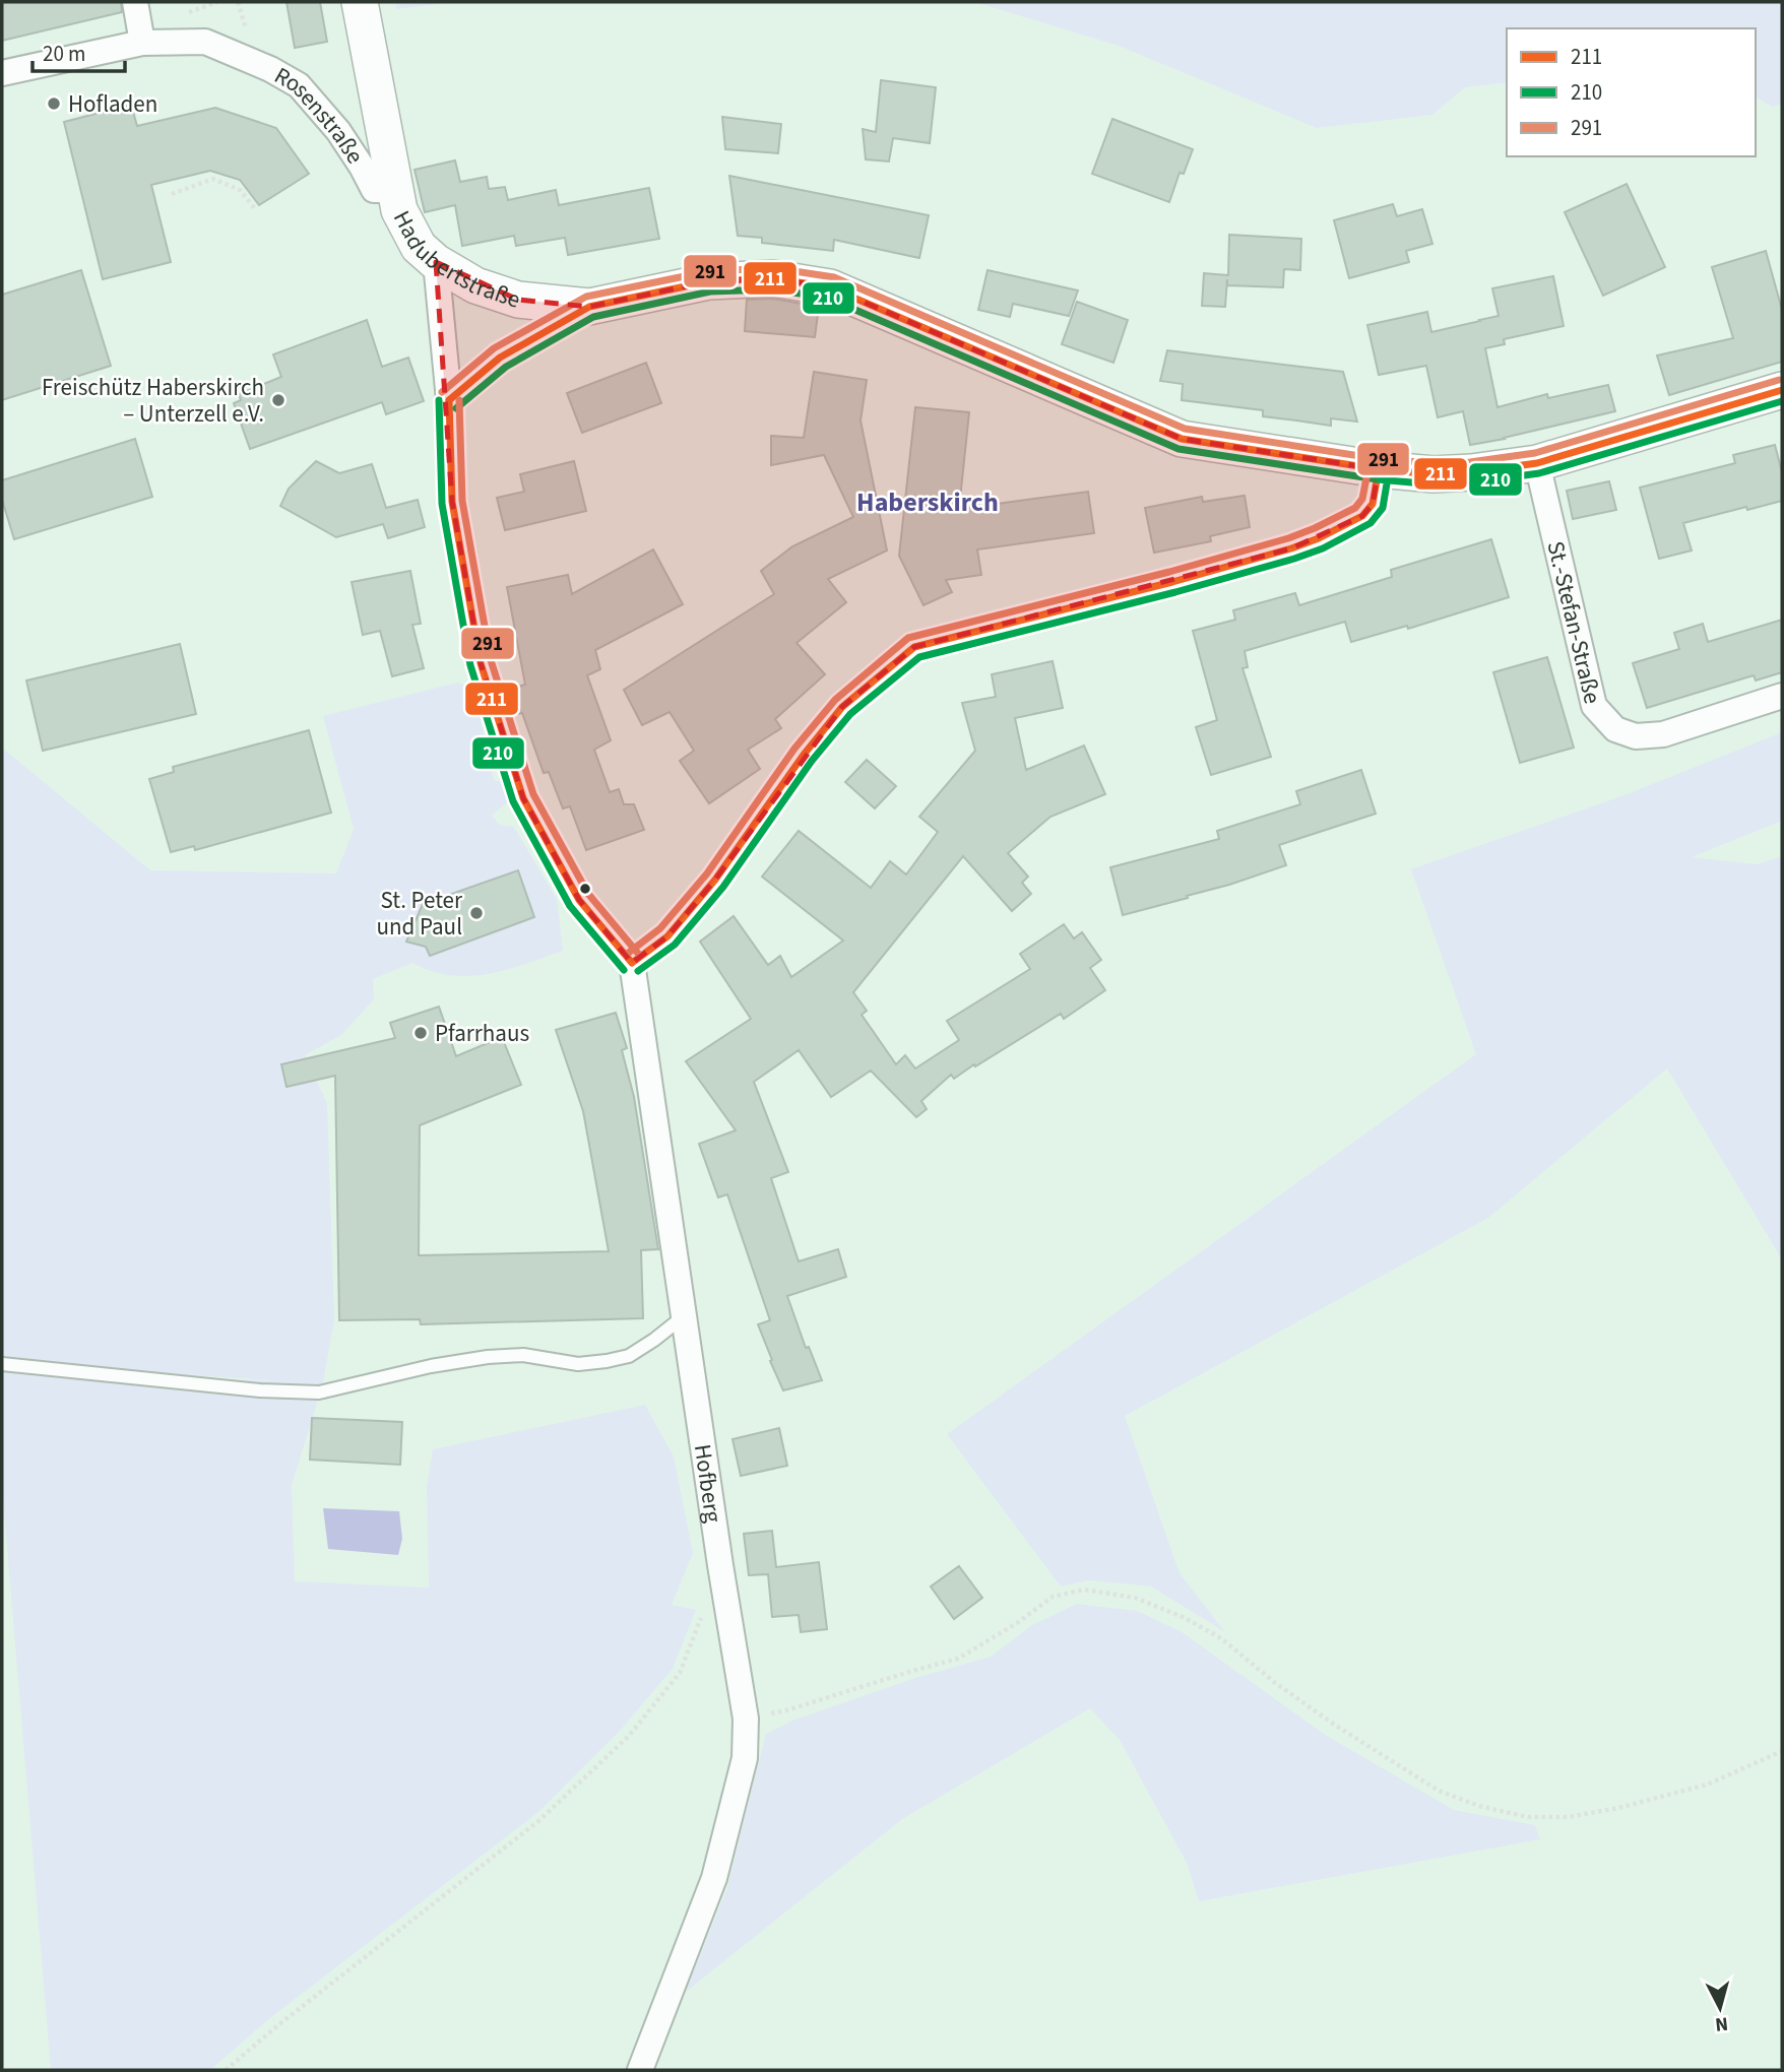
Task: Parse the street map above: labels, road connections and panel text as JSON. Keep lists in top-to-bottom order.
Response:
{
  "streets": {
    "street": [
      "Rosenstraße",
      "Hadubertstraße",
      "St.-Stefan-Straße",
      "Hofberg"
    ]
  },
  "crossings": [
    ["Rosenstraße", "Hadubertstraße"]
  ],
  "districts": ["Haberskirch"],
  "places": [
    "Hofladen",
    "Freischütz Haberskirch – Unterzell e.V.",
    "St. Peter und Paul",
    "Pfarrhaus"
  ],
  "lines": ["transit line 291", "transit line 211", "transit line 210"],
  "legend": ["211", "210", "291"],
  "scale_bar": "20 m",
  "north": "bottom"
}
